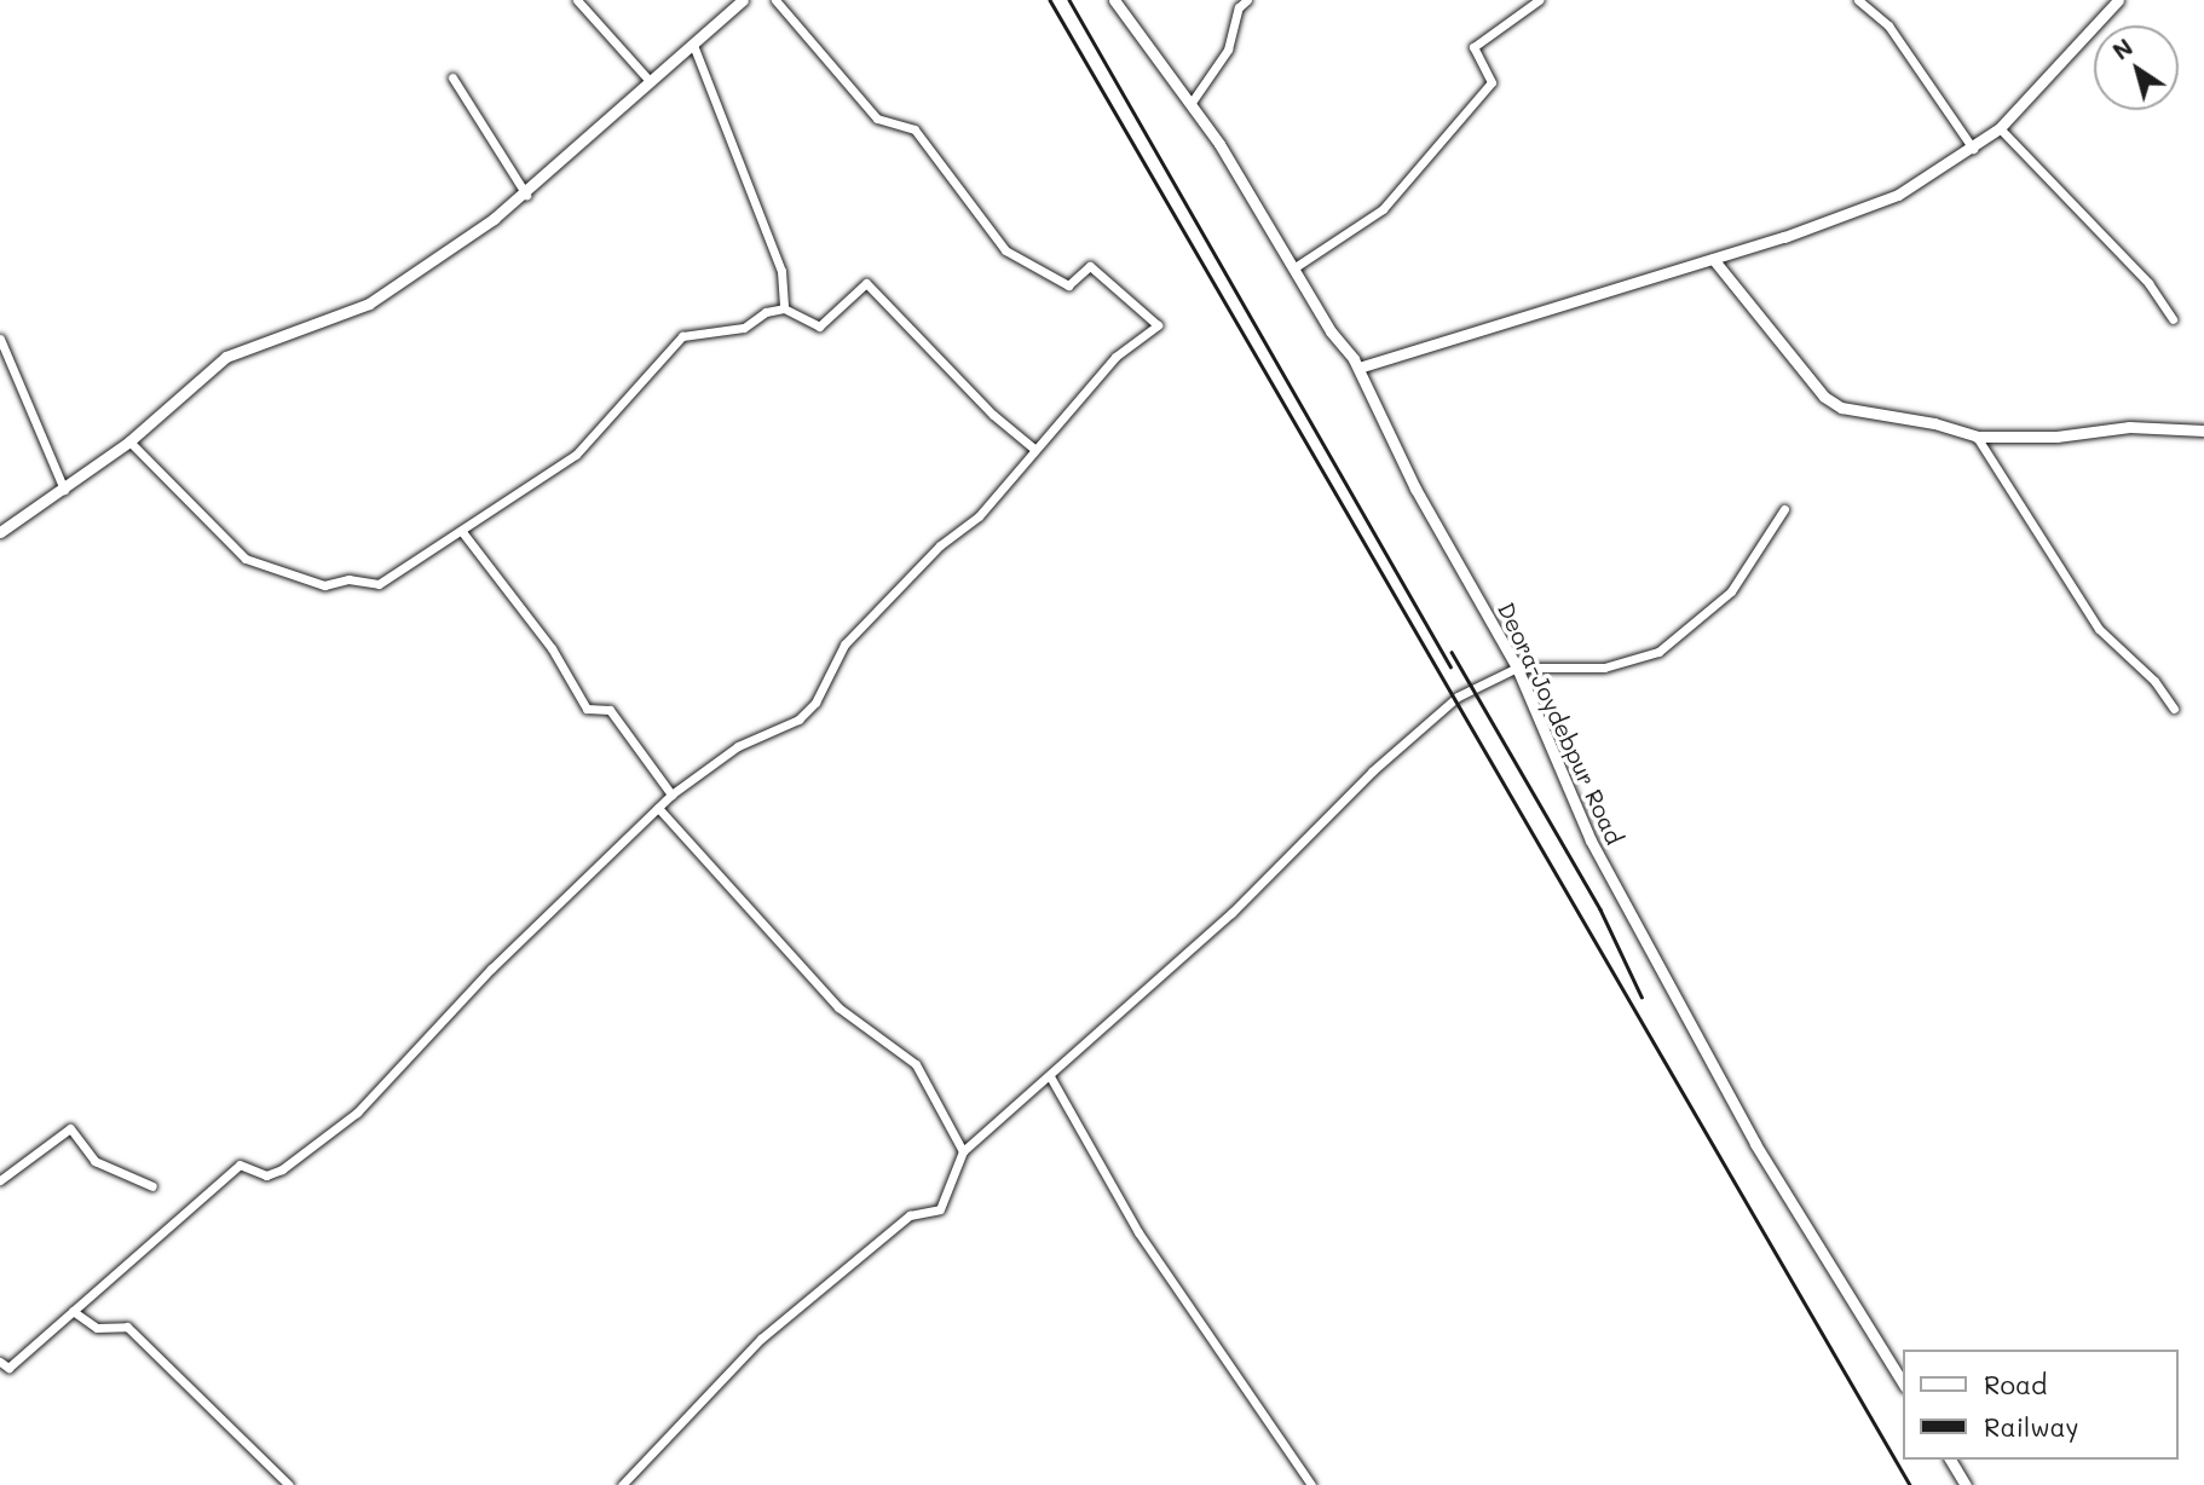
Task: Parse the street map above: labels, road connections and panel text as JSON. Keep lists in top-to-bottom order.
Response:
{
  "streets": {
    "street": ["Deora-Joydebpur Road"]
  },
  "legend": ["Road", "Railway"],
  "north": "top left"
}
